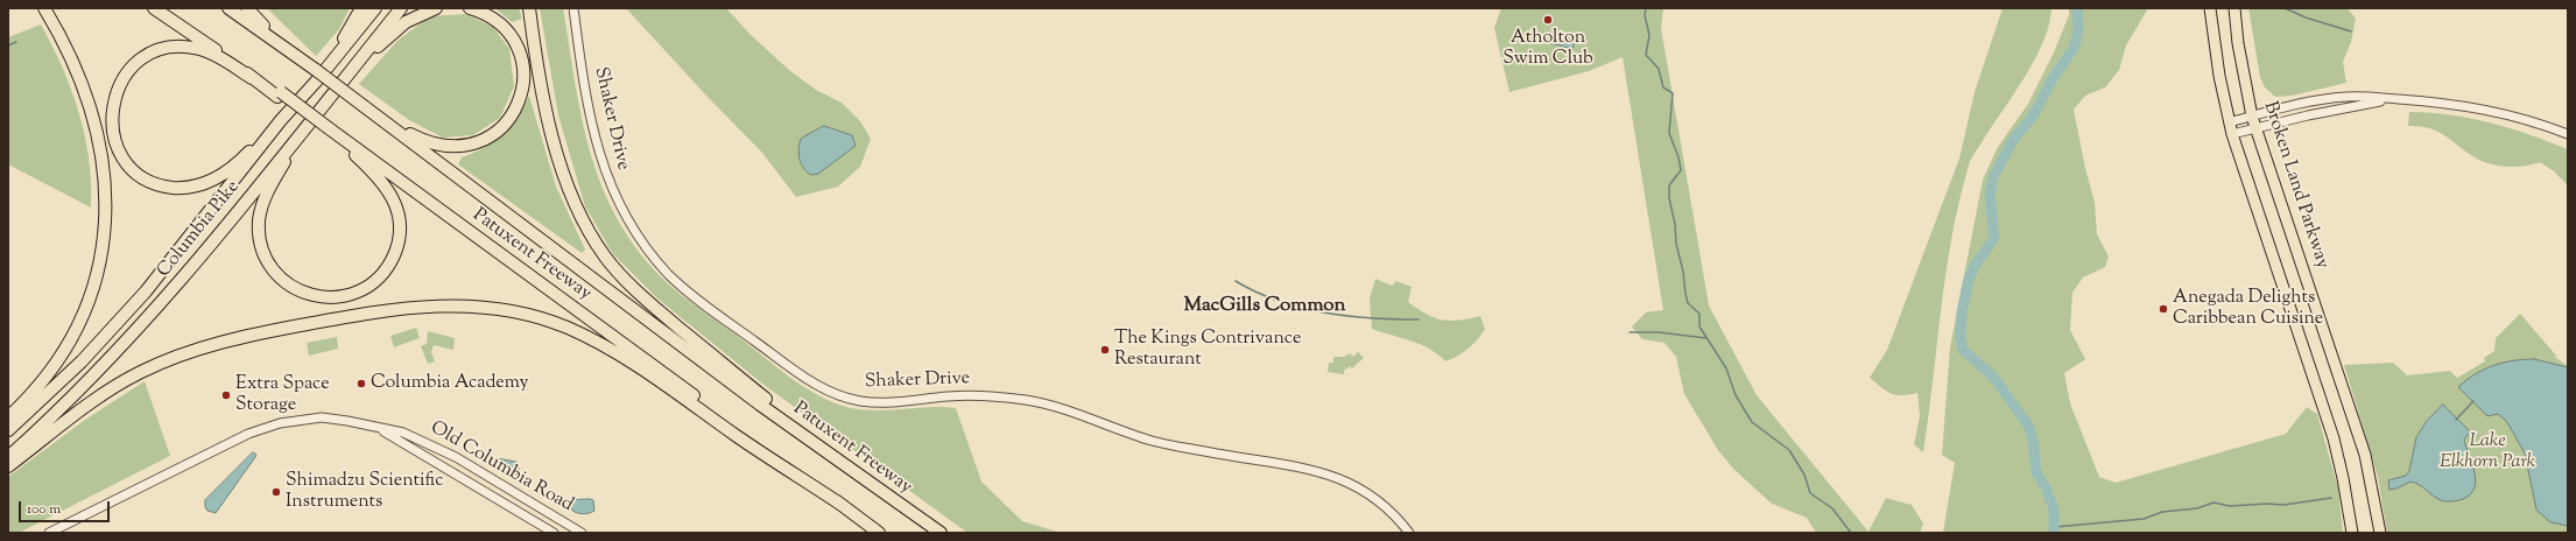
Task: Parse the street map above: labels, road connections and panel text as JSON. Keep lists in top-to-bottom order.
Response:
{
  "streets": {
    "highway": ["Columbia Pike", "Patuxent Freeway"],
    "main road": ["Broken Land Parkway"],
    "street": ["Shaker Drive", "Old Columbia Road"]
  },
  "districts": ["MacGills Common"],
  "parks": ["Lake Elkhorn Park"],
  "places": [
    "Atholton Swim Club",
    "Anegada Delights Caribbean Cuisine",
    "The Kings Contrivance Restaurant",
    "Columbia Academy",
    "Extra Space Storage",
    "Shimadzu Scientific Instruments"
  ],
  "scale_bar": "100 m"
}
